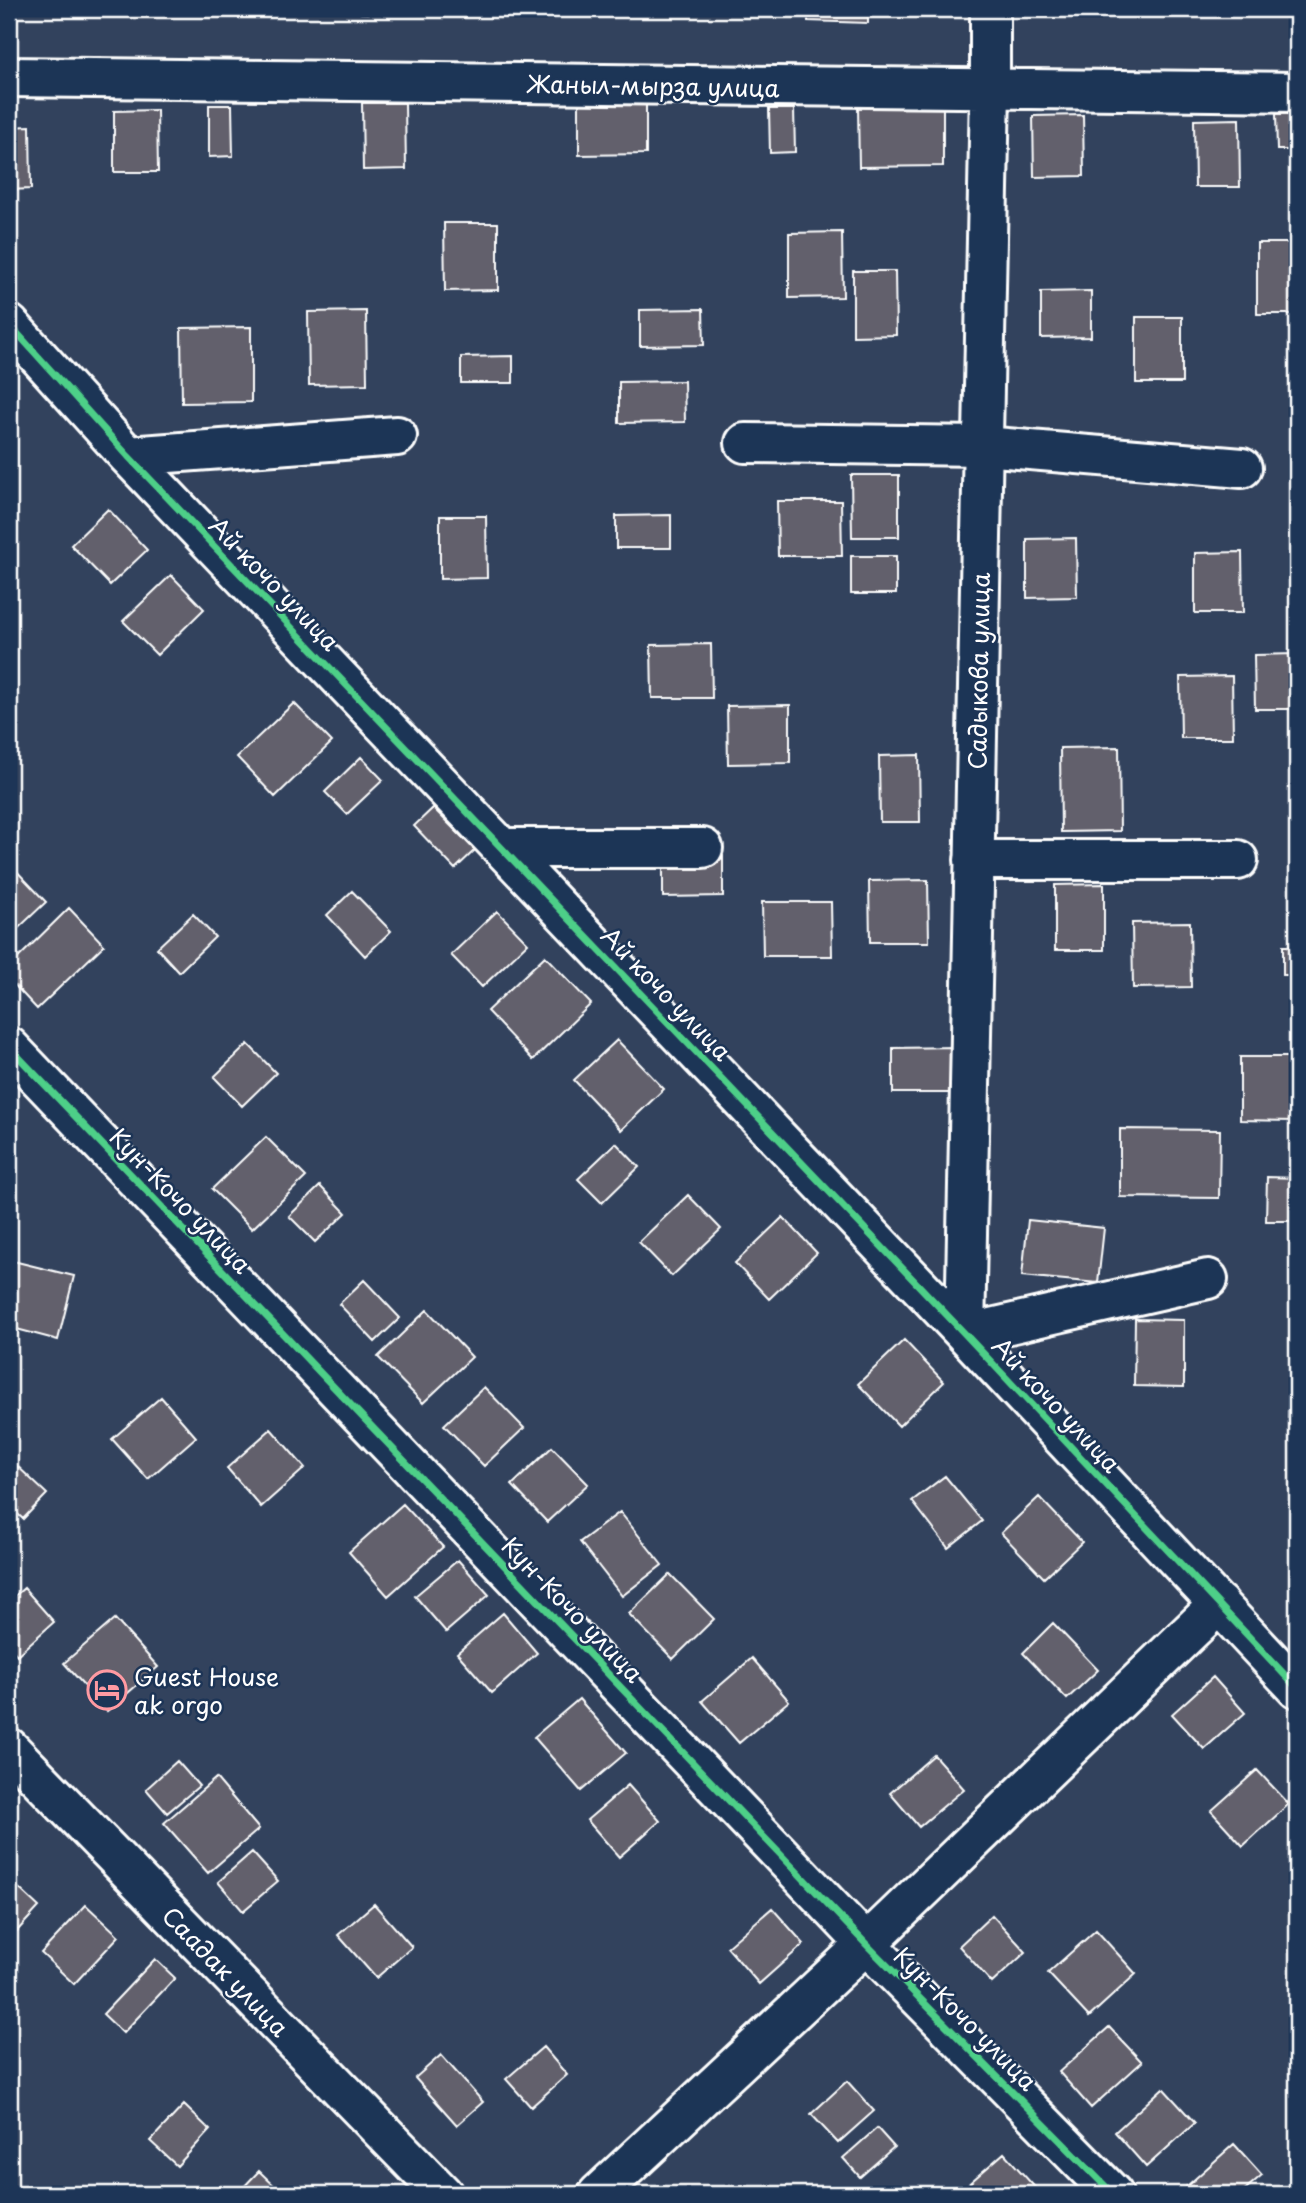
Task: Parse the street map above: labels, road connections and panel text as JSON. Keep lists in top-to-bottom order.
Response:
{
  "streets": {
    "street": [
      "Жаныл-мырза улица",
      "Ай кочо улица",
      "Садыкова улица",
      "Кун-Кочо улица",
      "Саадак улица"
    ]
  },
  "crossings": [
    ["Жаныл-мырза улица", "Садыкова улица"],
    ["Ай кочо улица", "Садыкова улица"]
  ],
  "places": {
    "hotel": ["Guest House ak orgo"]
  }
}
